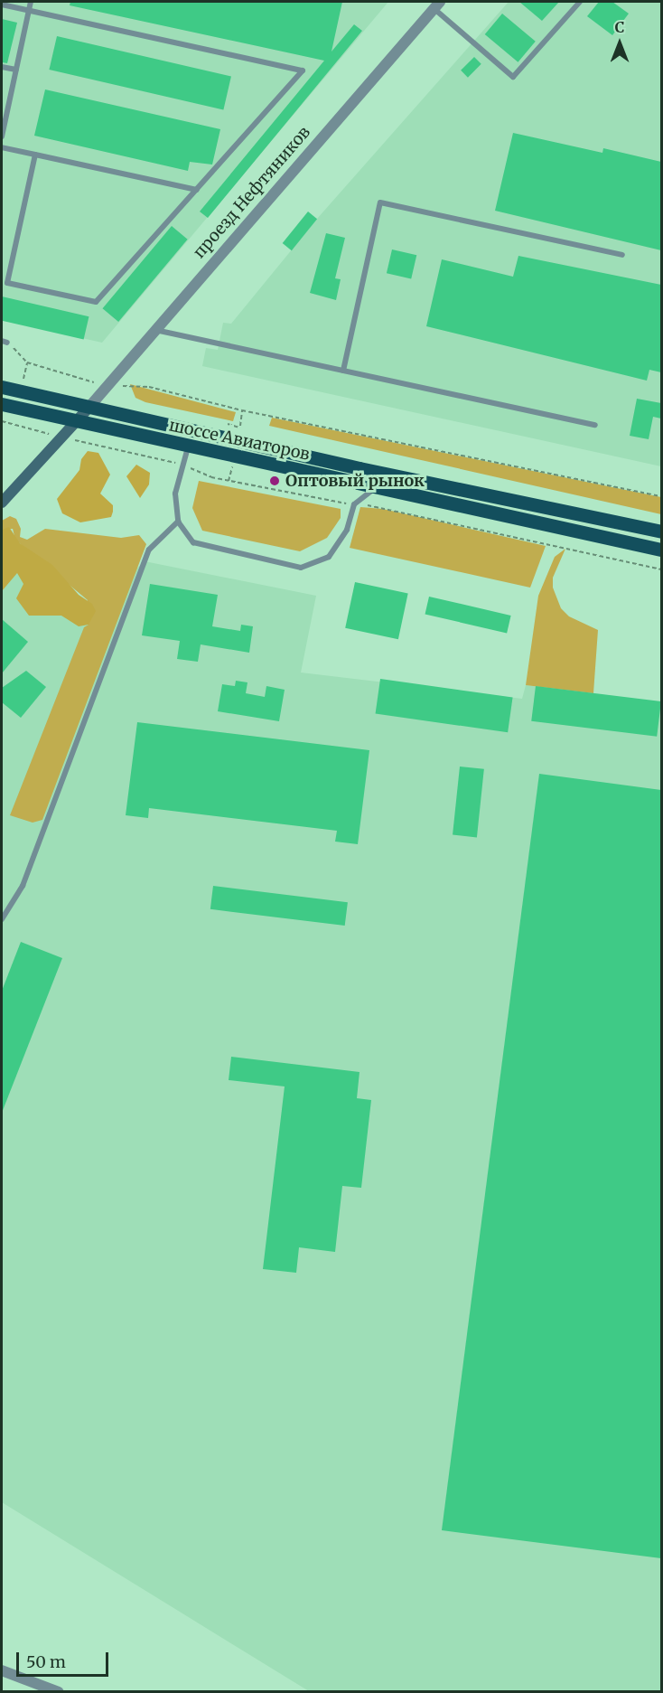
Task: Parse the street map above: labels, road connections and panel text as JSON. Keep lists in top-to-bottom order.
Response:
{
  "streets": {
    "main road": ["шоссе Авиаторов"],
    "street": ["проезд Нефтяников"]
  },
  "crossings": [
    ["проезд Нефтяников", "шоссе Авиаторов"]
  ],
  "places": ["Оптовый рынок"],
  "scale_bar": "50 m",
  "north": "top"
}
